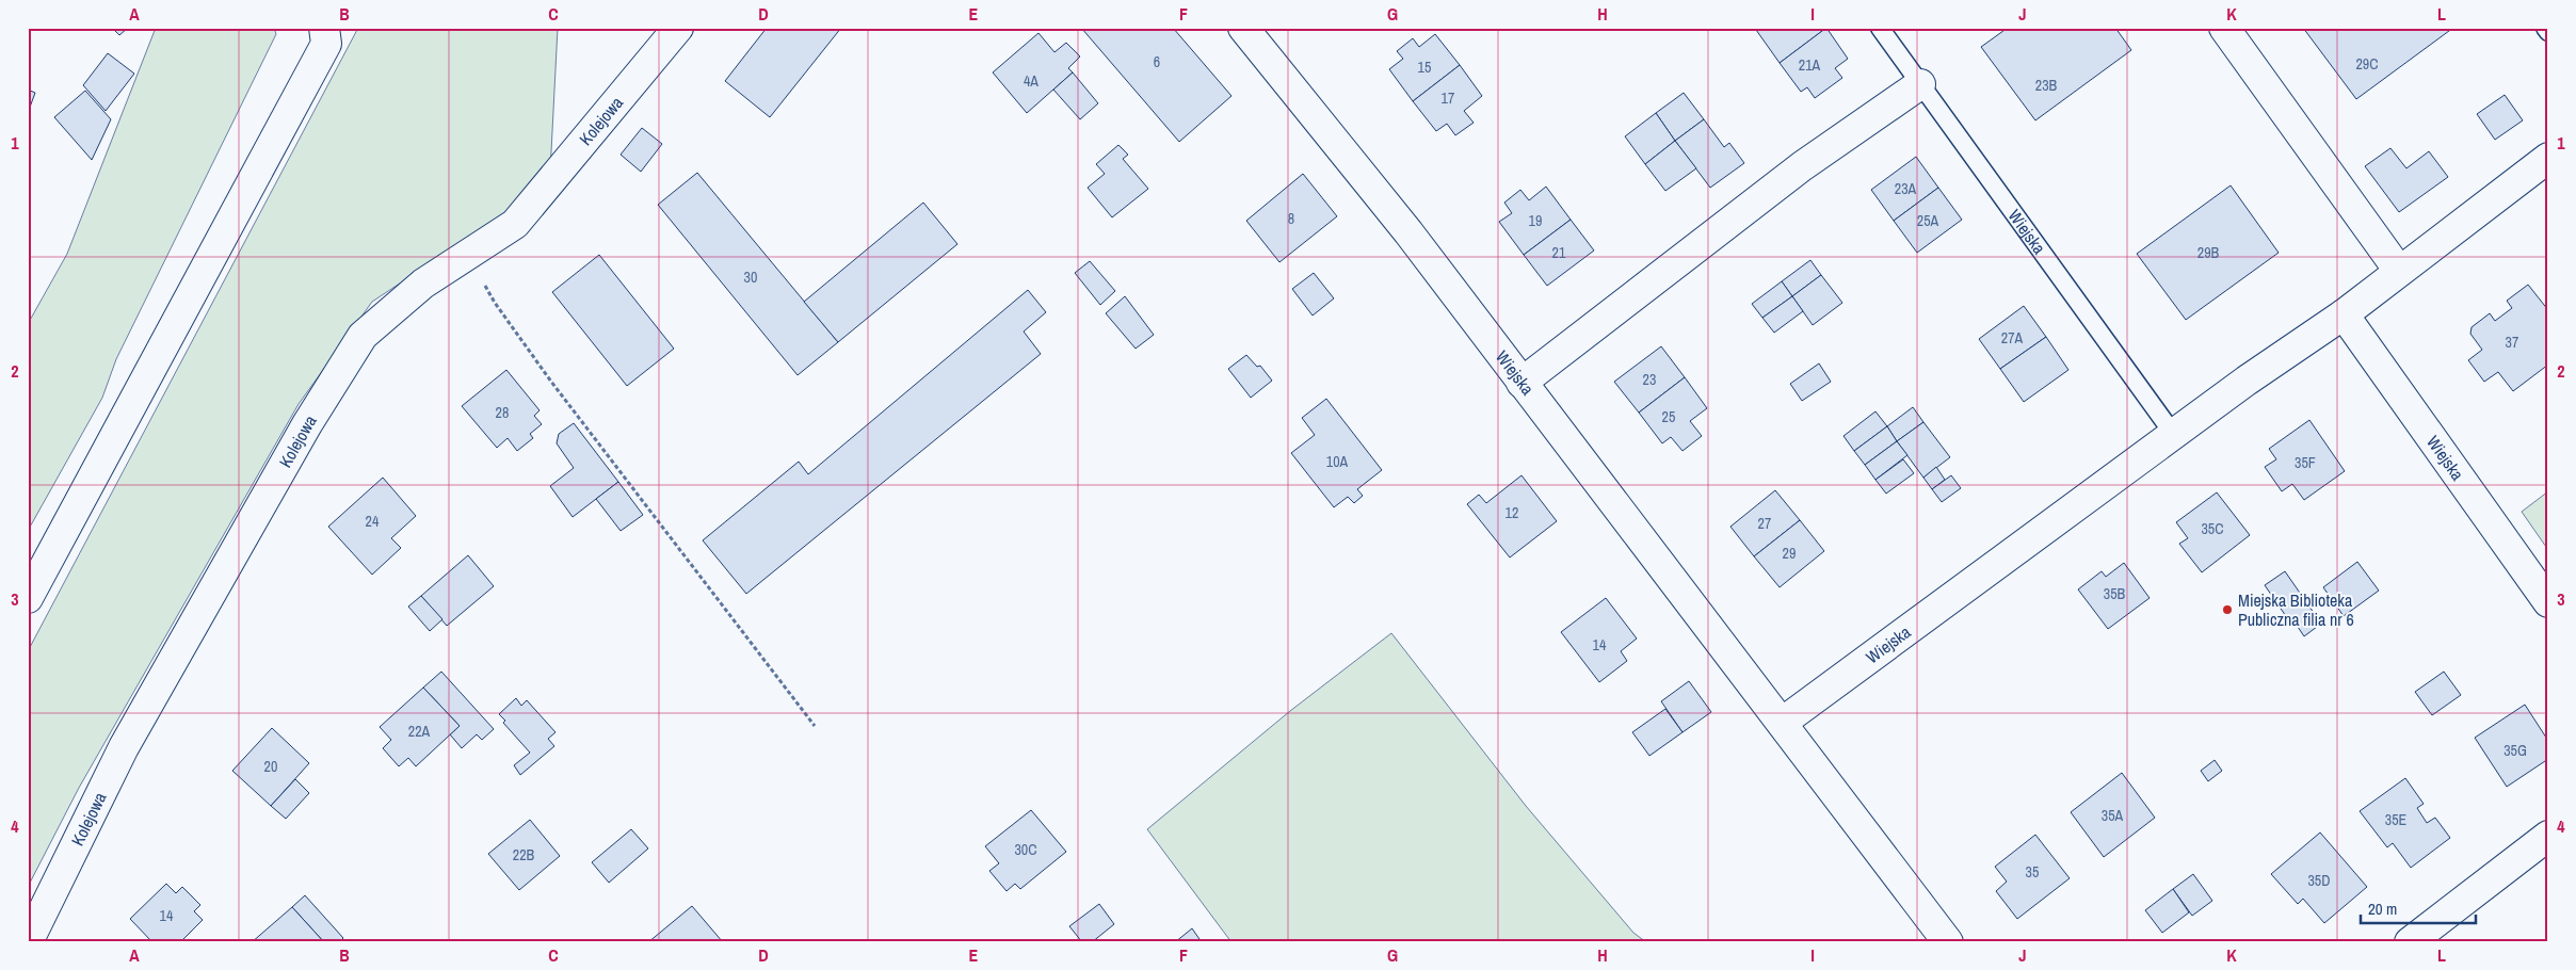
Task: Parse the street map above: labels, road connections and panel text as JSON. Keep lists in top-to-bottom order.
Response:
{
  "streets": {
    "street": ["Kolejowa", "Wiejska"]
  },
  "places": ["Miejska Biblioteka Publiczna filia nr 6"],
  "house_numbers": [
    "6",
    "29C",
    "21A",
    "15",
    "4A",
    "23B",
    "17",
    "23A",
    "8",
    "19",
    "25A",
    "21",
    "29B",
    "30",
    "27A",
    "37",
    "23",
    "28",
    "25",
    "10A",
    "35F",
    "12",
    "24",
    "27",
    "35C",
    "29",
    "35B",
    "14",
    "22A",
    "35G",
    "20",
    "35A",
    "35E",
    "30C",
    "22B",
    "35",
    "35D",
    "14"
  ],
  "scale_bar": "20 m",
  "grid": {
    "columns": [
      "A",
      "B",
      "C",
      "D",
      "E",
      "F",
      "G",
      "H",
      "I",
      "J",
      "K",
      "L"
    ],
    "rows": [
      "1",
      "2",
      "3",
      "4"
    ]
  }
}
